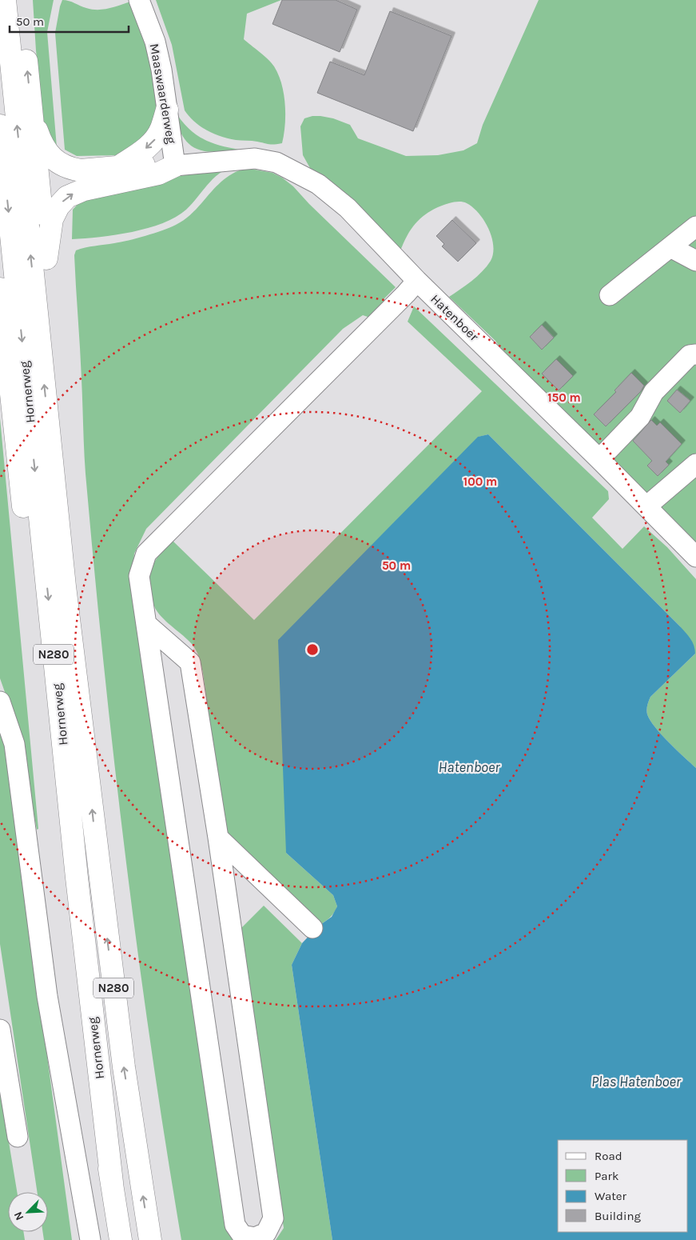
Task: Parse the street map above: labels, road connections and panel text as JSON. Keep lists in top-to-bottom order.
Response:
{
  "streets": {
    "main road": ["Hornerweg", "N280"],
    "street": ["Maaswaarderweg", "Hatenboer"]
  },
  "crossings": [
    ["Maaswaarderweg", "Hatenboer"]
  ],
  "water": ["Hatenboer", "Plas Hatenboer"],
  "legend": [
    "Road",
    "Park",
    "Water",
    "Building"
  ],
  "scale_bar": "50 m",
  "north": "bottom left",
  "rings": ["150 m", "100 m", "50 m"]
}
